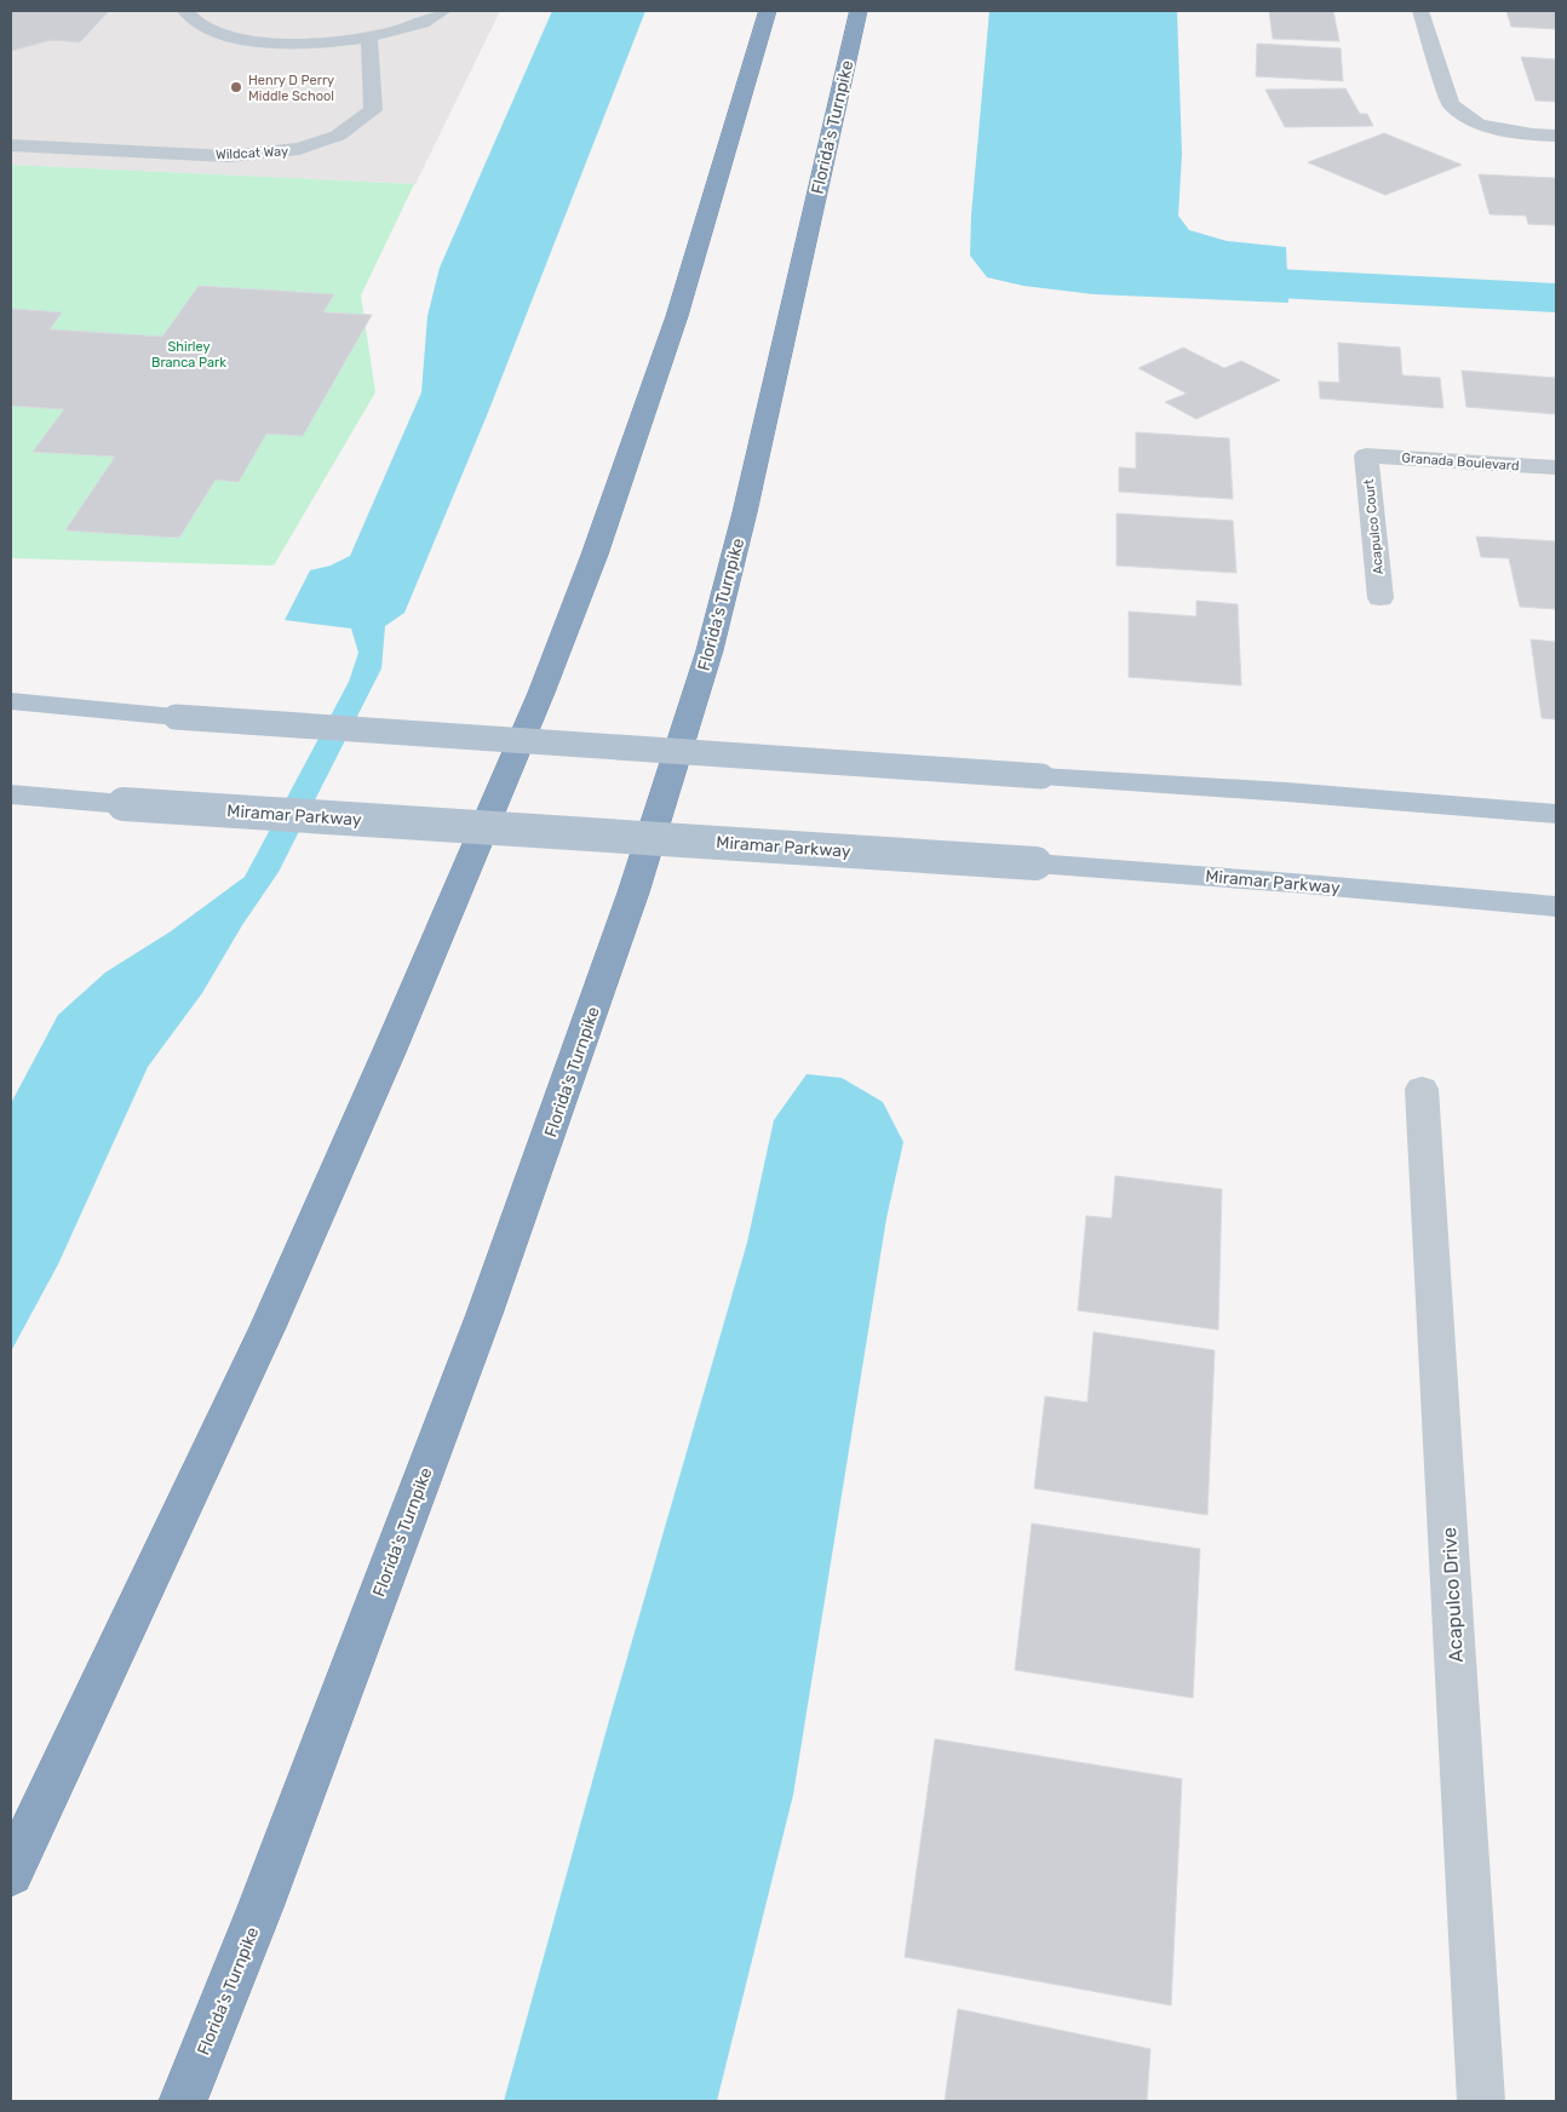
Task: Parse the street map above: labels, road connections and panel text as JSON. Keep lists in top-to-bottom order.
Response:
{
  "streets": {
    "highway": ["Florida's Turnpike"],
    "main road": ["Miramar Parkway"],
    "street": [
      "Wildcat Way",
      "Granada Boulevard",
      "Acapulco Court",
      "Acapulco Drive"
    ]
  },
  "crossings": [
    ["Granada Boulevard", "Acapulco Court"]
  ],
  "parks": ["Shirley Branca Park"],
  "places": ["Henry D Perry Middle School"]
}
